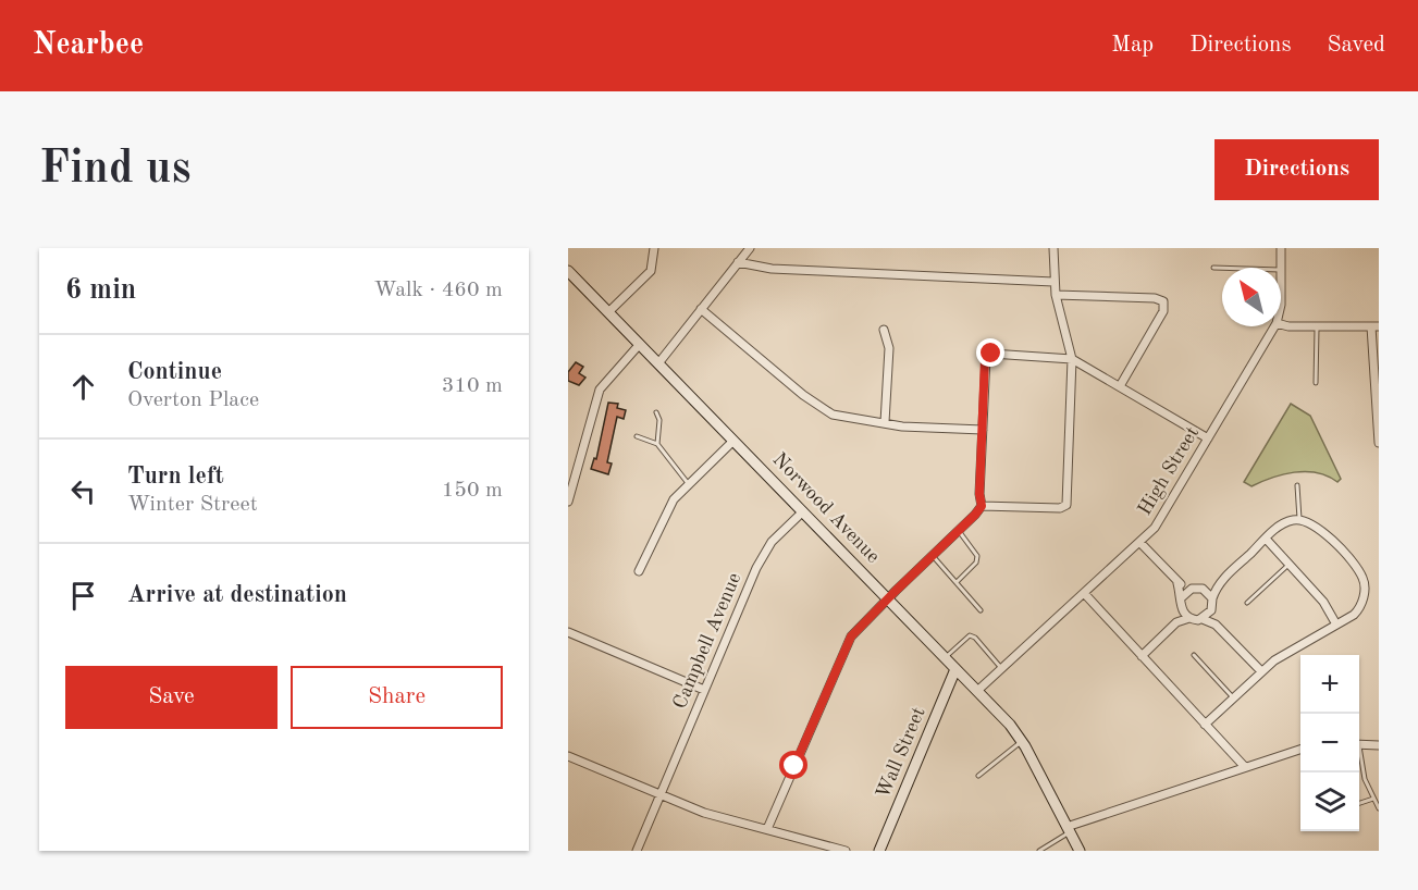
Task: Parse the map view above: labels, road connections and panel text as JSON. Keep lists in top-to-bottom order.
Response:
{
  "streets": {
    "street": [
      "High Street",
      "Norwood Avenue",
      "Campbell Avenue",
      "Wall Street"
    ]
  },
  "crossings": [
    ["High Street", "Norwood Avenue"],
    ["Norwood Avenue", "Campbell Avenue"],
    ["Norwood Avenue", "Wall Street"]
  ],
  "north": "top left",
  "page": {
    "header": "Nearbee",
    "nav": ["Map", "Directions", "Saved"],
    "buttons": [
      "Directions",
      ["Save", "Share"]
    ],
    "title": "Find us",
    "heading": ["6 min", "Walk · 460 m"],
    "list": [
      ["Continue", "Overton Place", "310 m"],
      ["Turn left", "Winter Street", "150 m"],
      "Arrive at destination"
    ],
    "map_buttons": ["+", "−"]
  }
}
